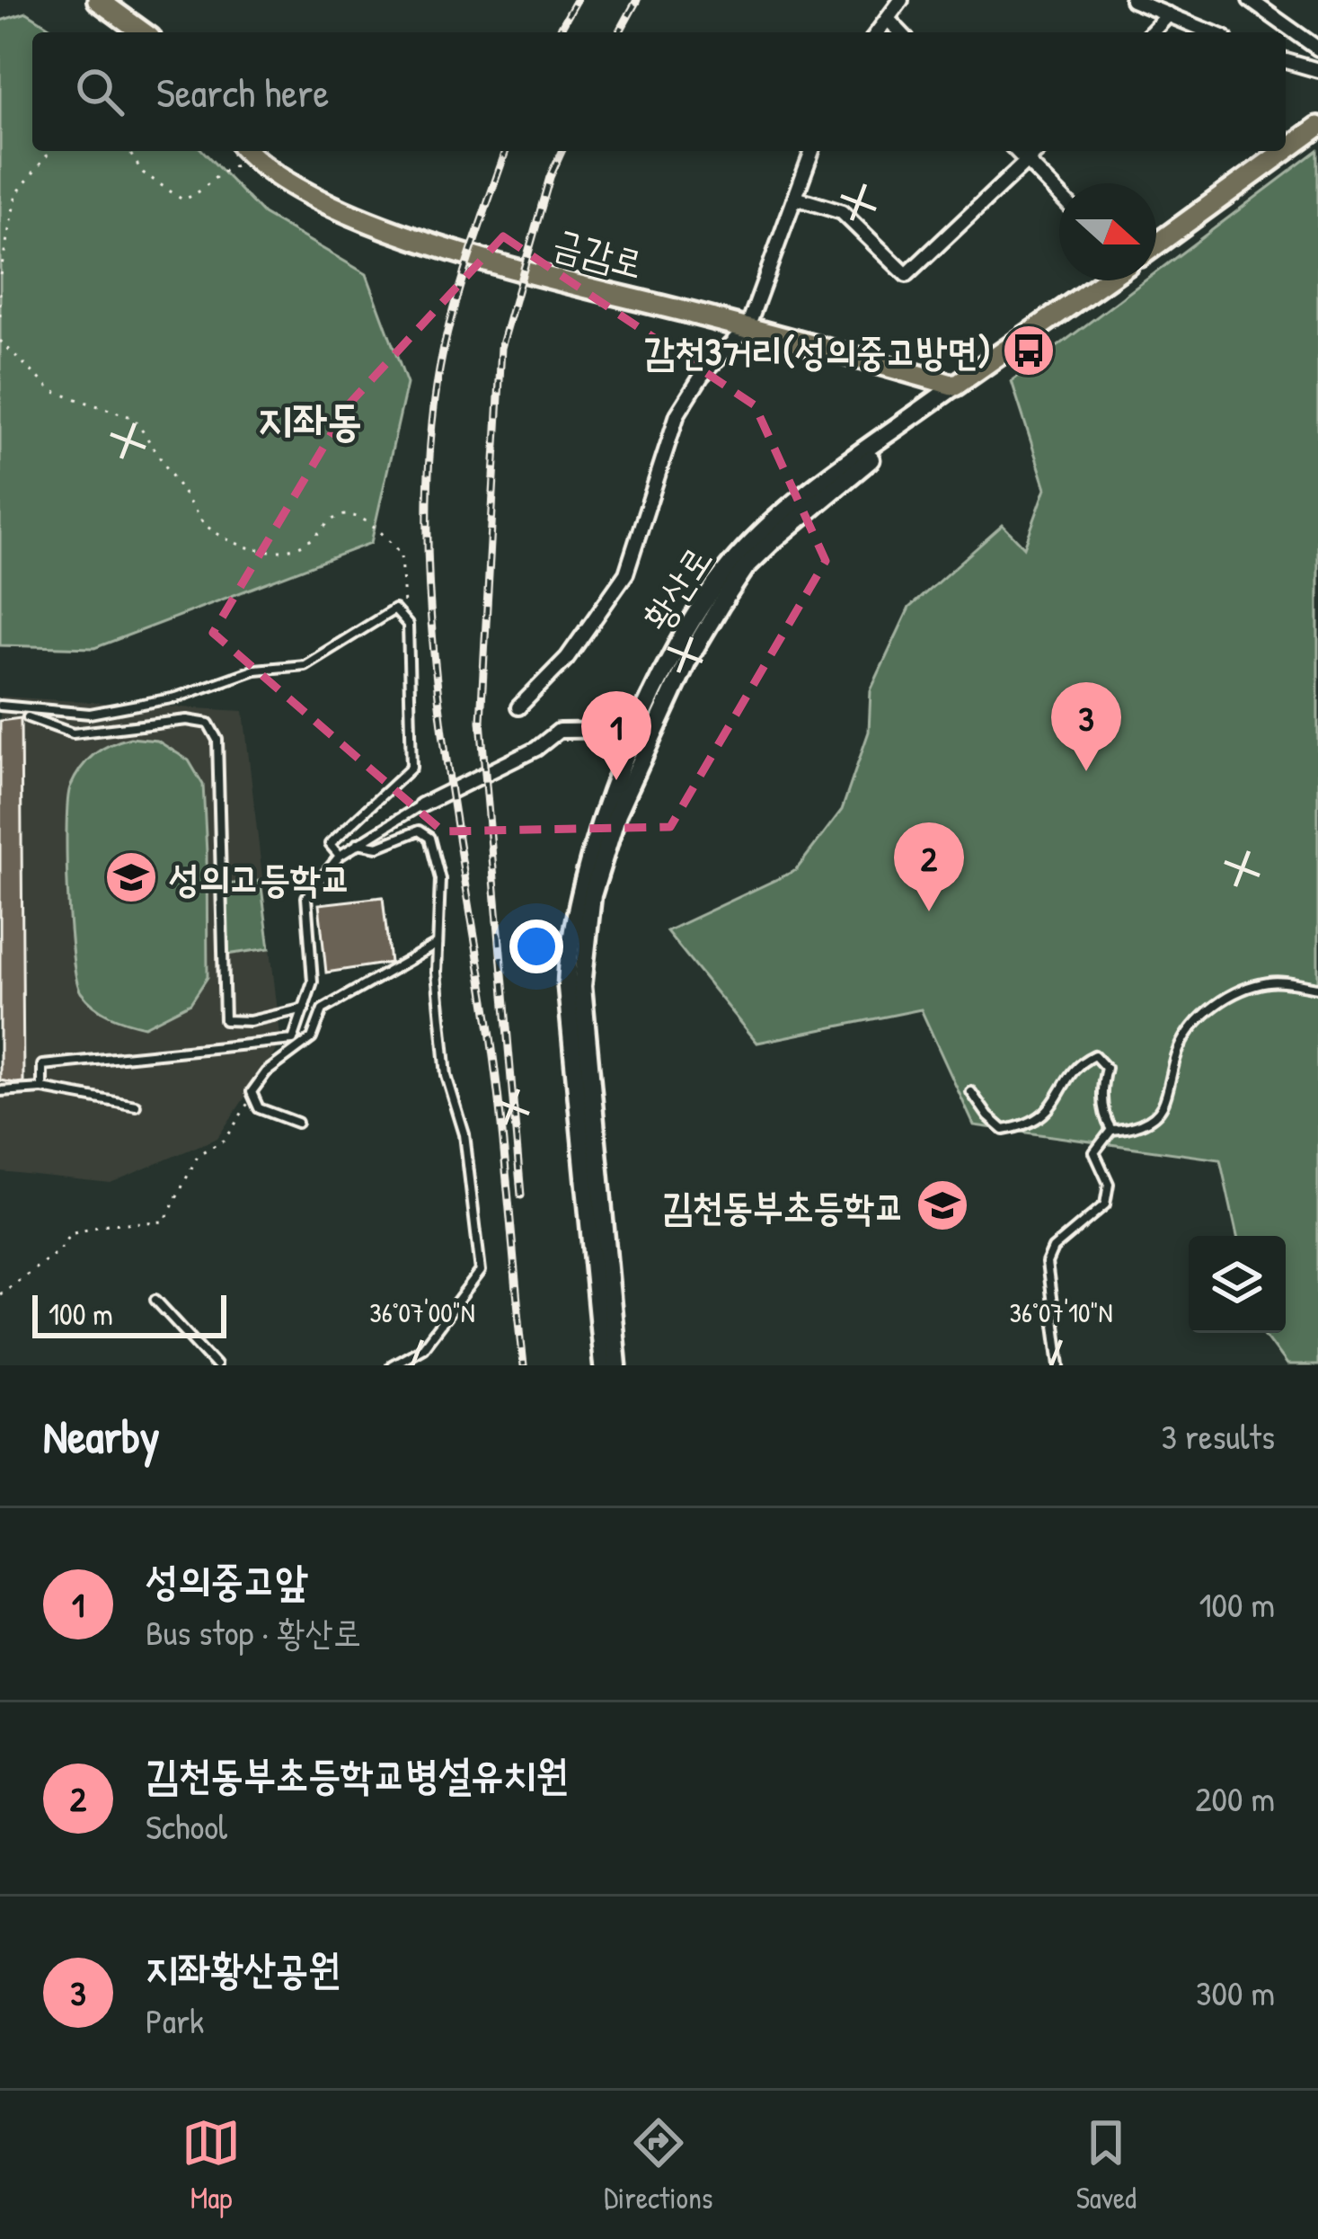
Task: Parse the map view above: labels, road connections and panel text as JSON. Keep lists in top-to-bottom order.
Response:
{
  "streets": {
    "main road": ["금감로", "황산로"]
  },
  "crossings": [
    ["금감로", "황산로"]
  ],
  "districts": ["지좌동"],
  "places": {
    "bus stop": ["감천3거리(성의중고방면)"],
    "school or university": ["성의고등학교", "김천동부초등학교"]
  },
  "scale_bar": "100 m",
  "north": "right",
  "page": {
    "search": "Search here",
    "pins": ["3", "1", "2"],
    "scale": "100 m",
    "heading": ["Nearby", "3 results"],
    "list": [
      {
        "mark": "1",
        "name": "성의중고앞",
        "note": "Bus stop · 황산로",
        "value": "100 m"
      },
      {
        "mark": "2",
        "name": "김천동부초등학교병설유치원",
        "note": "School",
        "value": "200 m"
      },
      {
        "mark": "3",
        "name": "지좌황산공원",
        "note": "Park",
        "value": "300 m"
      }
    ],
    "nav": ["Map", "Directions", "Saved"]
  },
  "coordinates": ["36°07'00\"N", "36°07'10\"N"]
}
